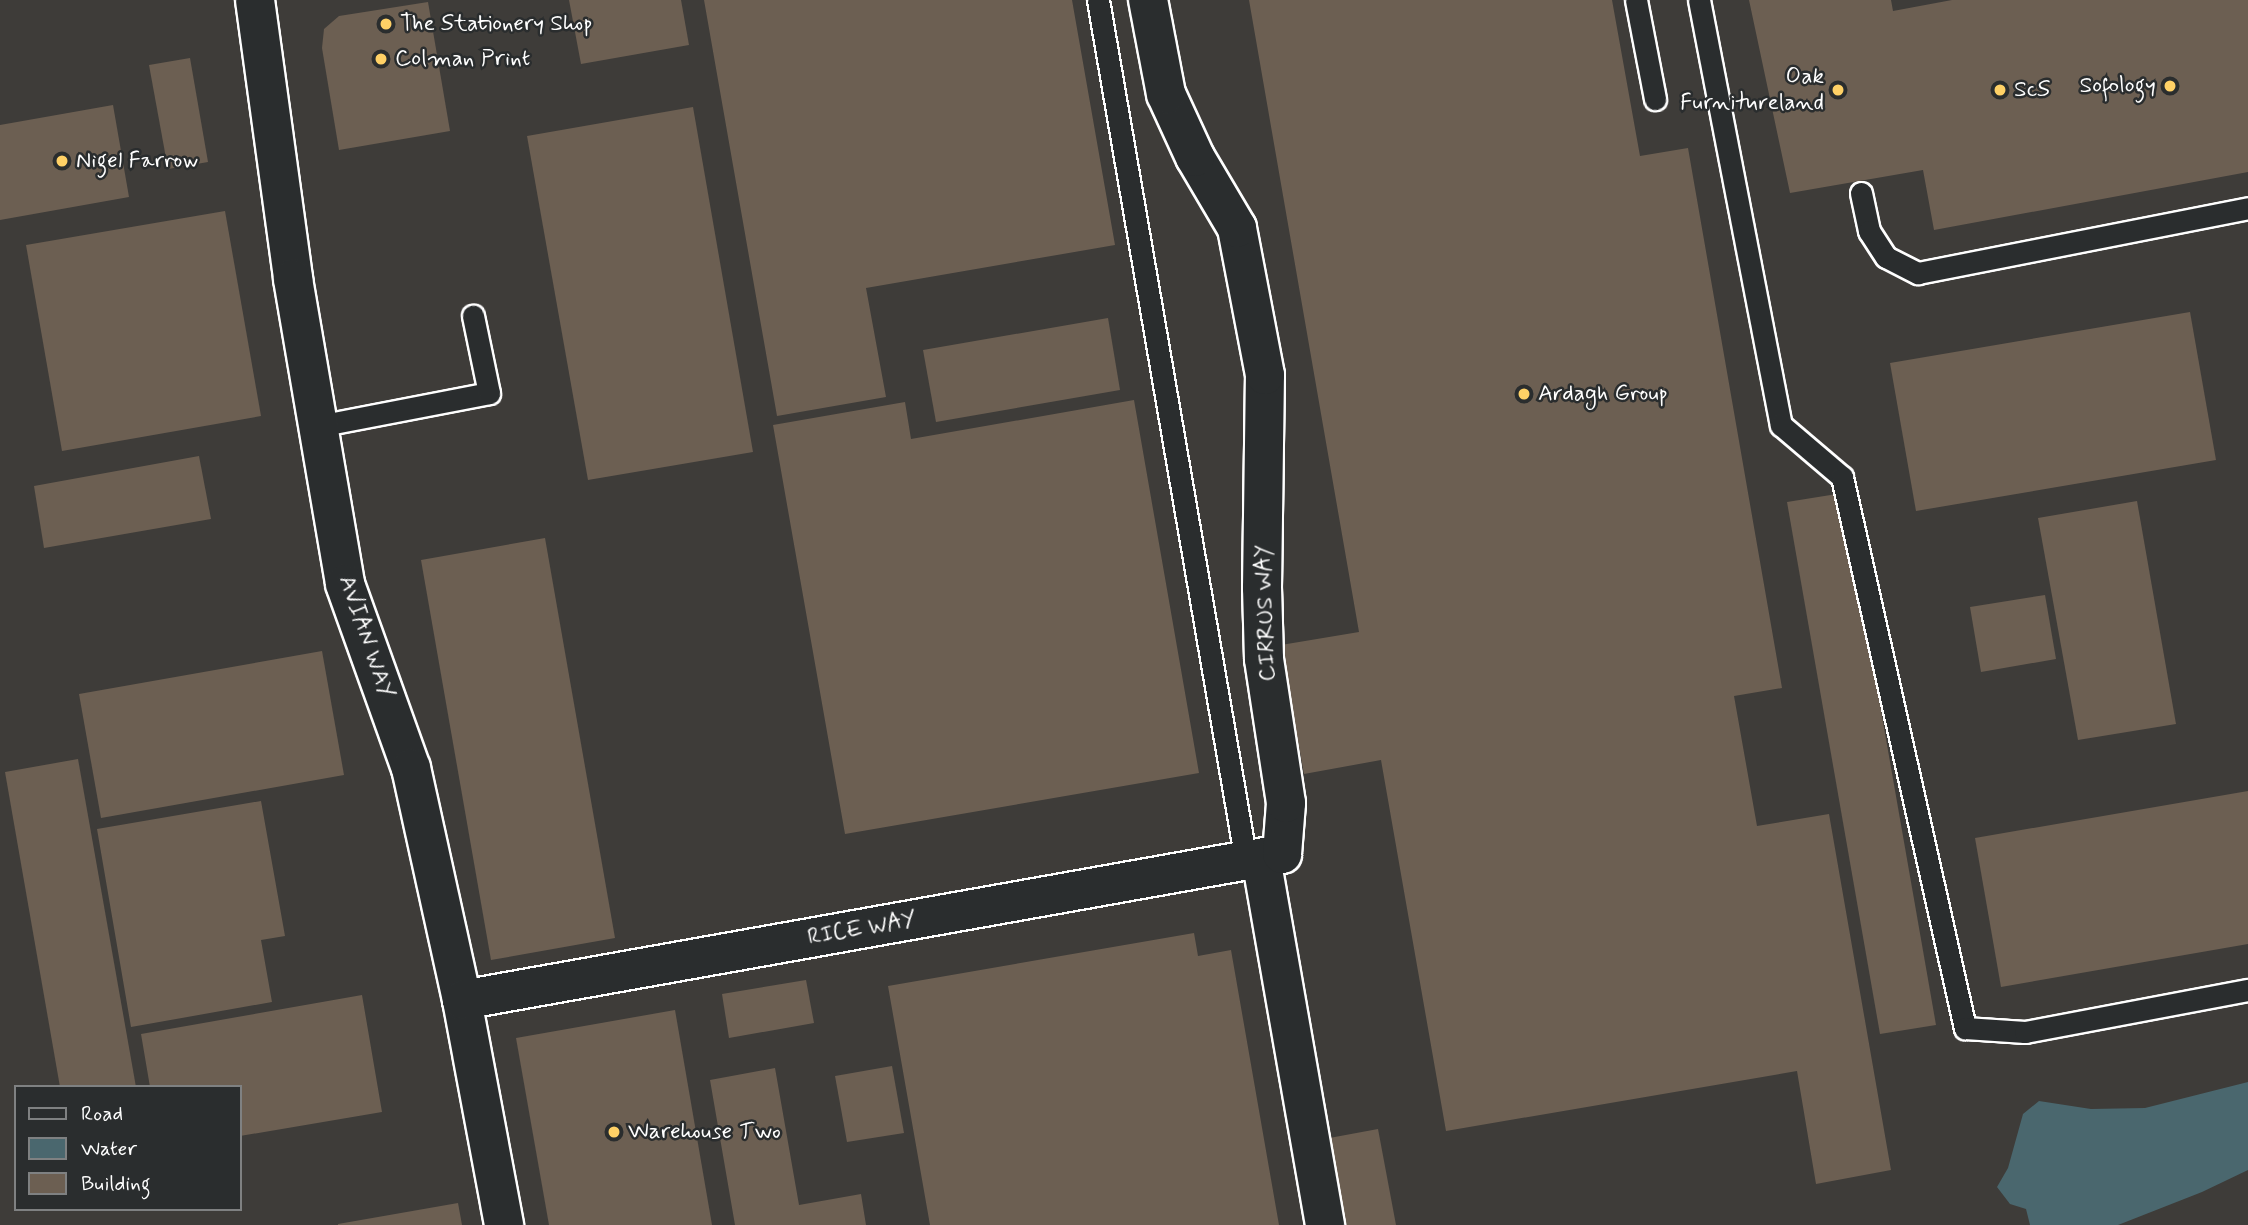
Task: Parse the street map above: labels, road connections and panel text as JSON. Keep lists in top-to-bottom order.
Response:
{
  "streets": {
    "street": ["CIRRUS WAY", "AVIAN WAY", "RICE WAY"]
  },
  "crossings": [
    ["CIRRUS WAY", "RICE WAY"],
    ["AVIAN WAY", "RICE WAY"]
  ],
  "places": [
    "The Stationery Shop",
    "Colman Print",
    "Sofology",
    "Oak Furnitureland",
    "ScS",
    "Nigel Farrow",
    "Ardagh Group",
    "Warehouse Two"
  ],
  "legend": ["Road", "Water", "Building"]
}
